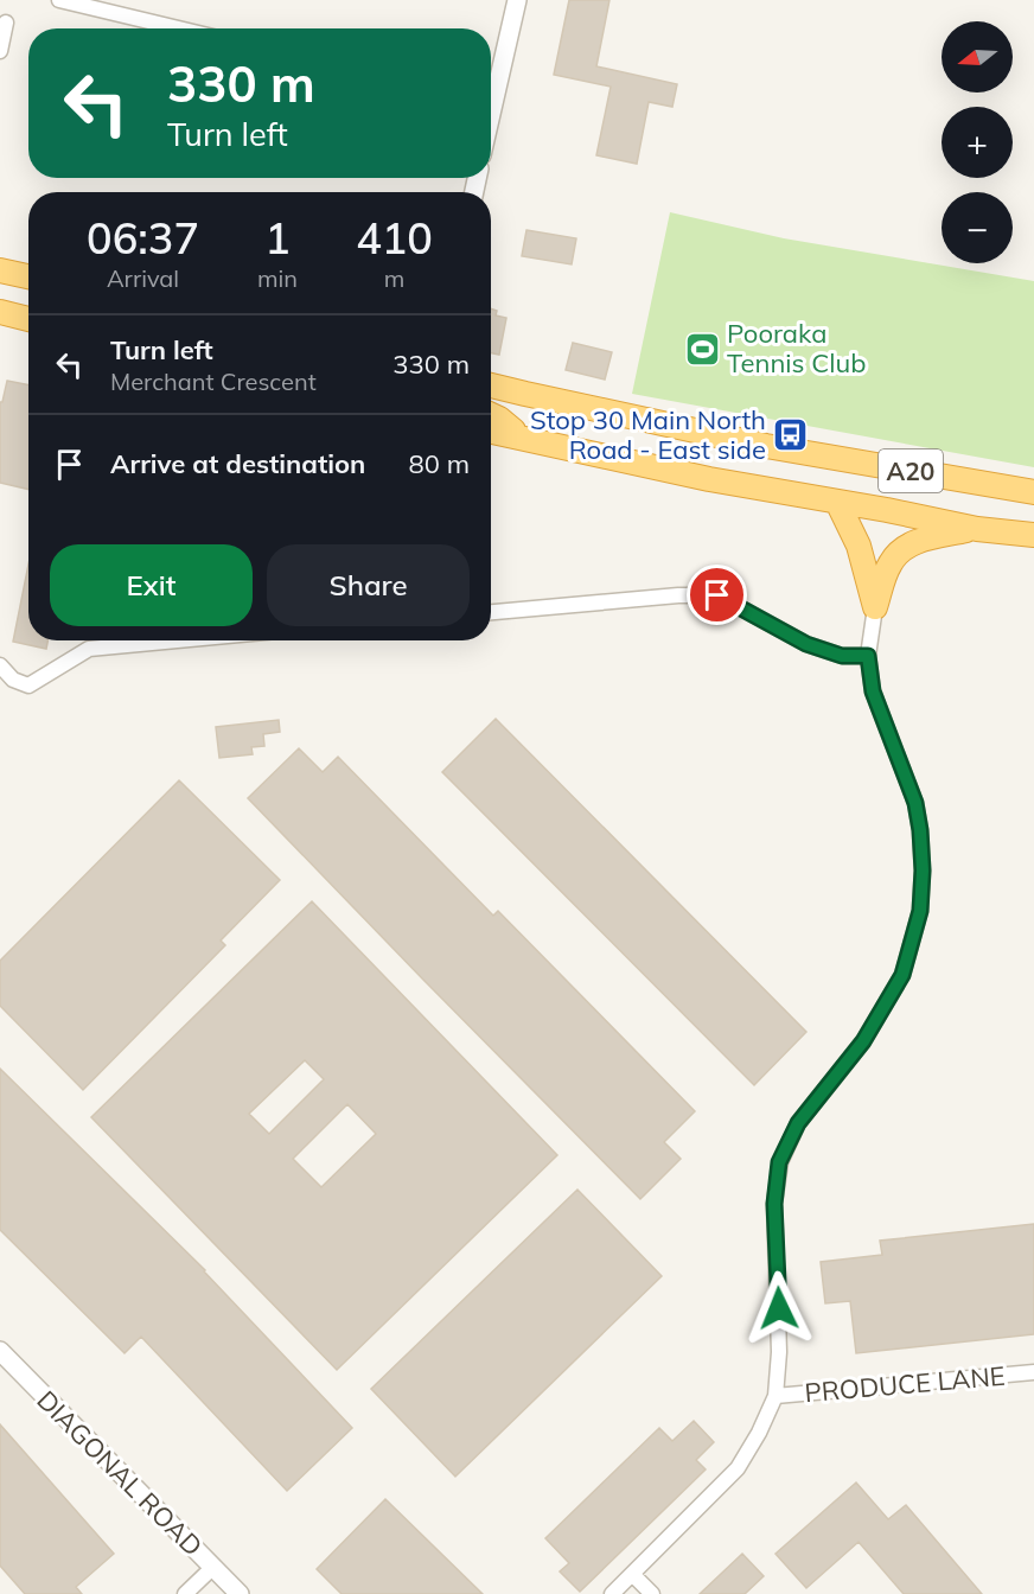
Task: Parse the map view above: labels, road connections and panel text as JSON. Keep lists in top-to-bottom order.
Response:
{
  "streets": {
    "highway": ["A20"],
    "street": ["PRODUCE LANE", "DIAGONAL ROAD"]
  },
  "places": {
    "sports": ["Pooraka Tennis Club"],
    "bus stop": ["Stop 30 Main North Road - East side"]
  },
  "north": "left",
  "page": {
    "map_buttons": ["+", "−"],
    "turn": ["330 m", "Turn left"],
    "eta": [
      "06:37",
      "Arrival",
      "1",
      "min",
      "410",
      "m"
    ],
    "list": [
      {
        "name": "Turn left",
        "note": "Merchant Crescent",
        "value": "330 m"
      },
      {
        "name": "Arrive at destination",
        "value": "80 m"
      }
    ],
    "buttons": ["Exit", "Share"]
  }
}
